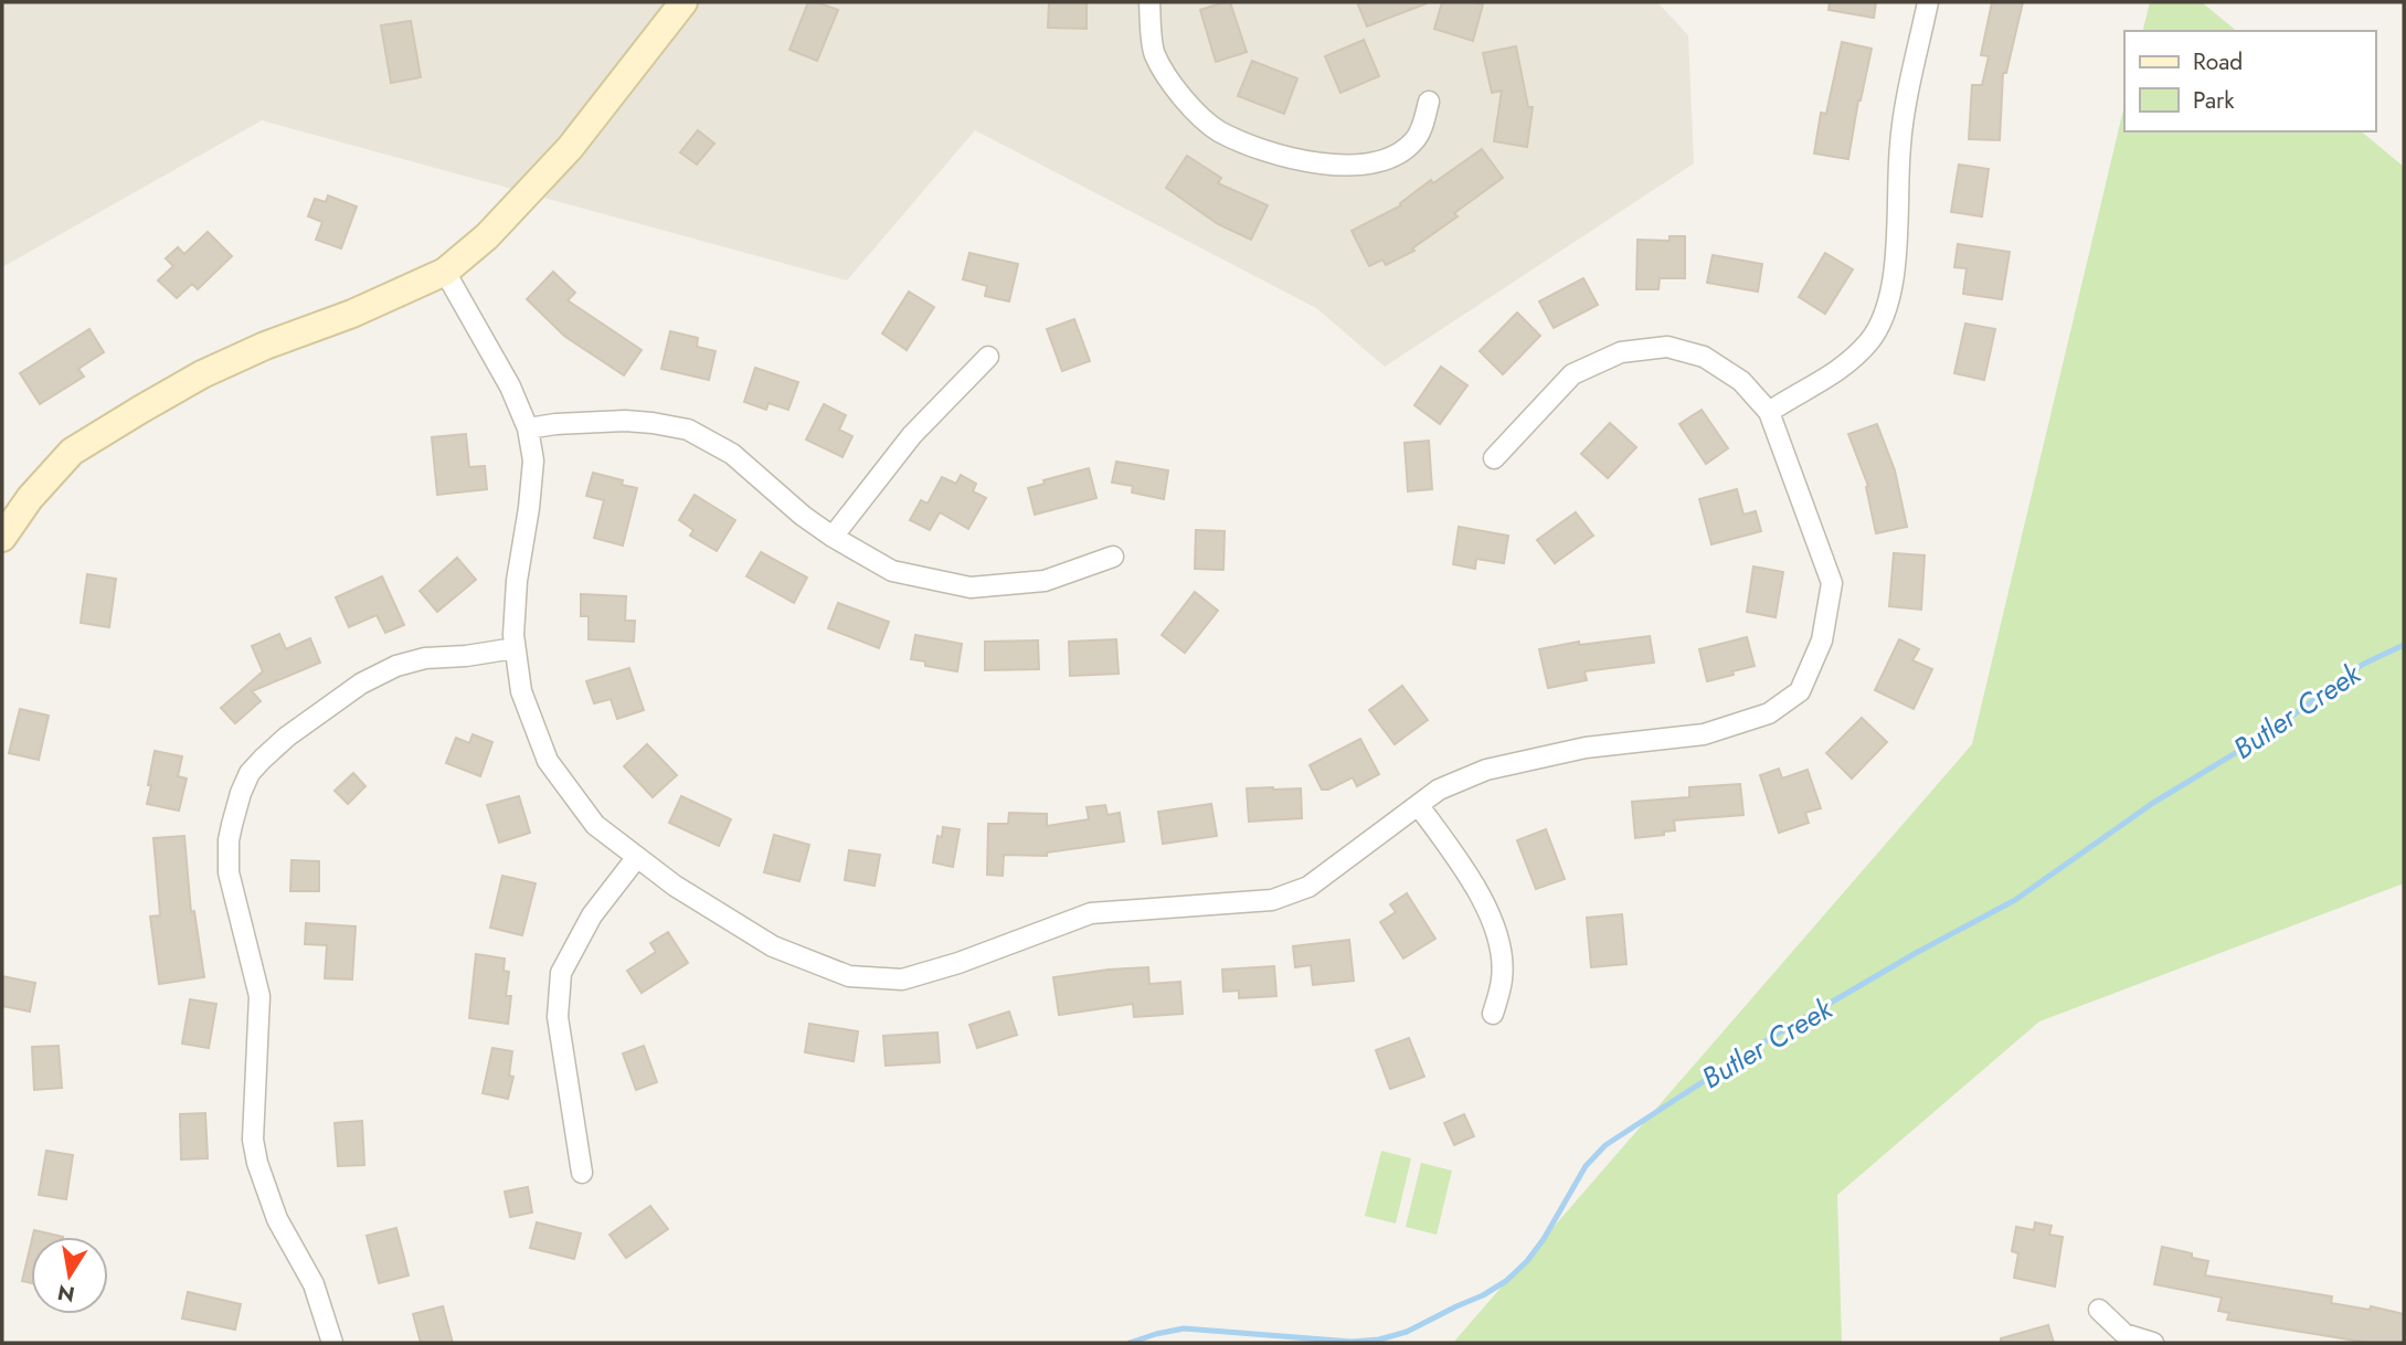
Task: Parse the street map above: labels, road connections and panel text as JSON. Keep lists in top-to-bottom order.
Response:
{
  "water": ["Butler Creek"],
  "legend": ["Road", "Park"],
  "north": "bottom"
}
